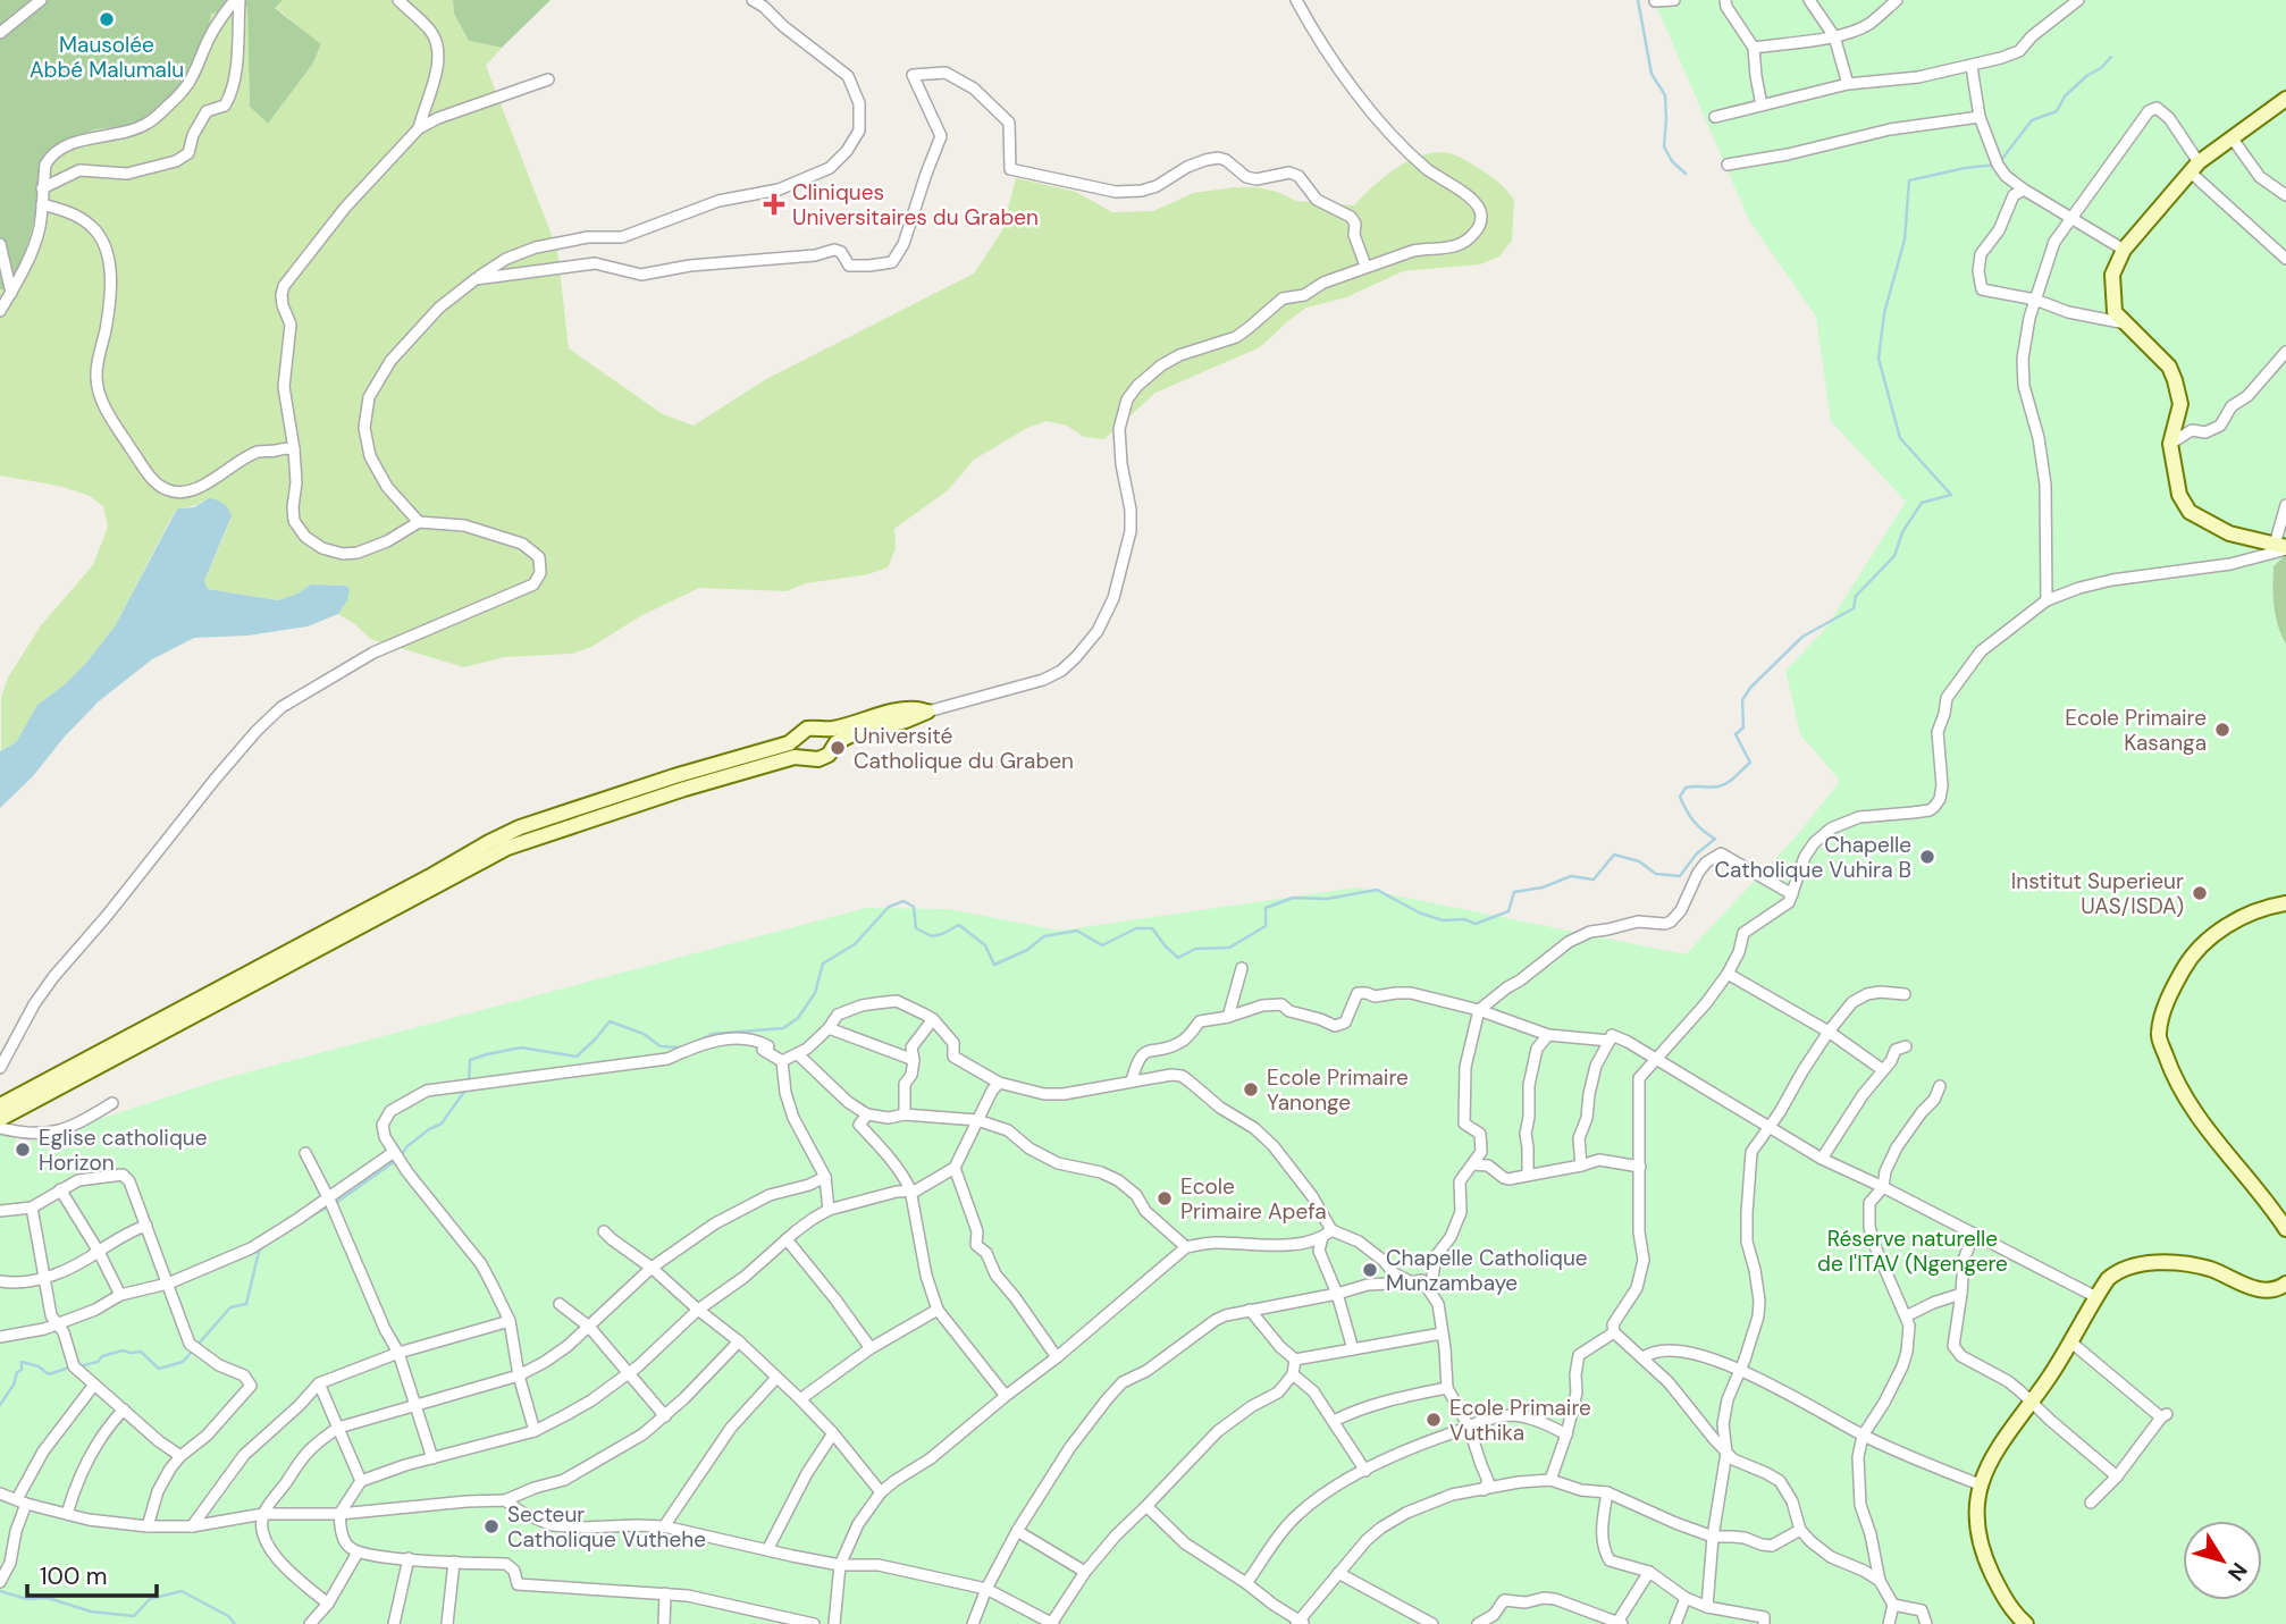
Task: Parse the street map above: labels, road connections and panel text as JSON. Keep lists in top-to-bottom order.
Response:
{
  "parks": ["Réserve naturelle de l'ITAV (Ngengere"],
  "places": {
    "other": [
      "Mausolée Abbé Malumalu",
      "Ecole Primaire Kasanga",
      "Université Catholique du Graben",
      "Chapelle Catholique Vuhira B",
      "Institut Superieur UAS/ISDA)",
      "Ecole Primaire Yanonge",
      "Eglise catholique Horizon",
      "Ecole Primaire Apefa",
      "Chapelle Catholique Munzambaye",
      "Ecole Primaire Vuthika",
      "Secteur Catholique Vuthehe"
    ],
    "health": ["Cliniques Universitaires du Graben"]
  },
  "scale_bar": "100 m",
  "north": "bottom right"
}
